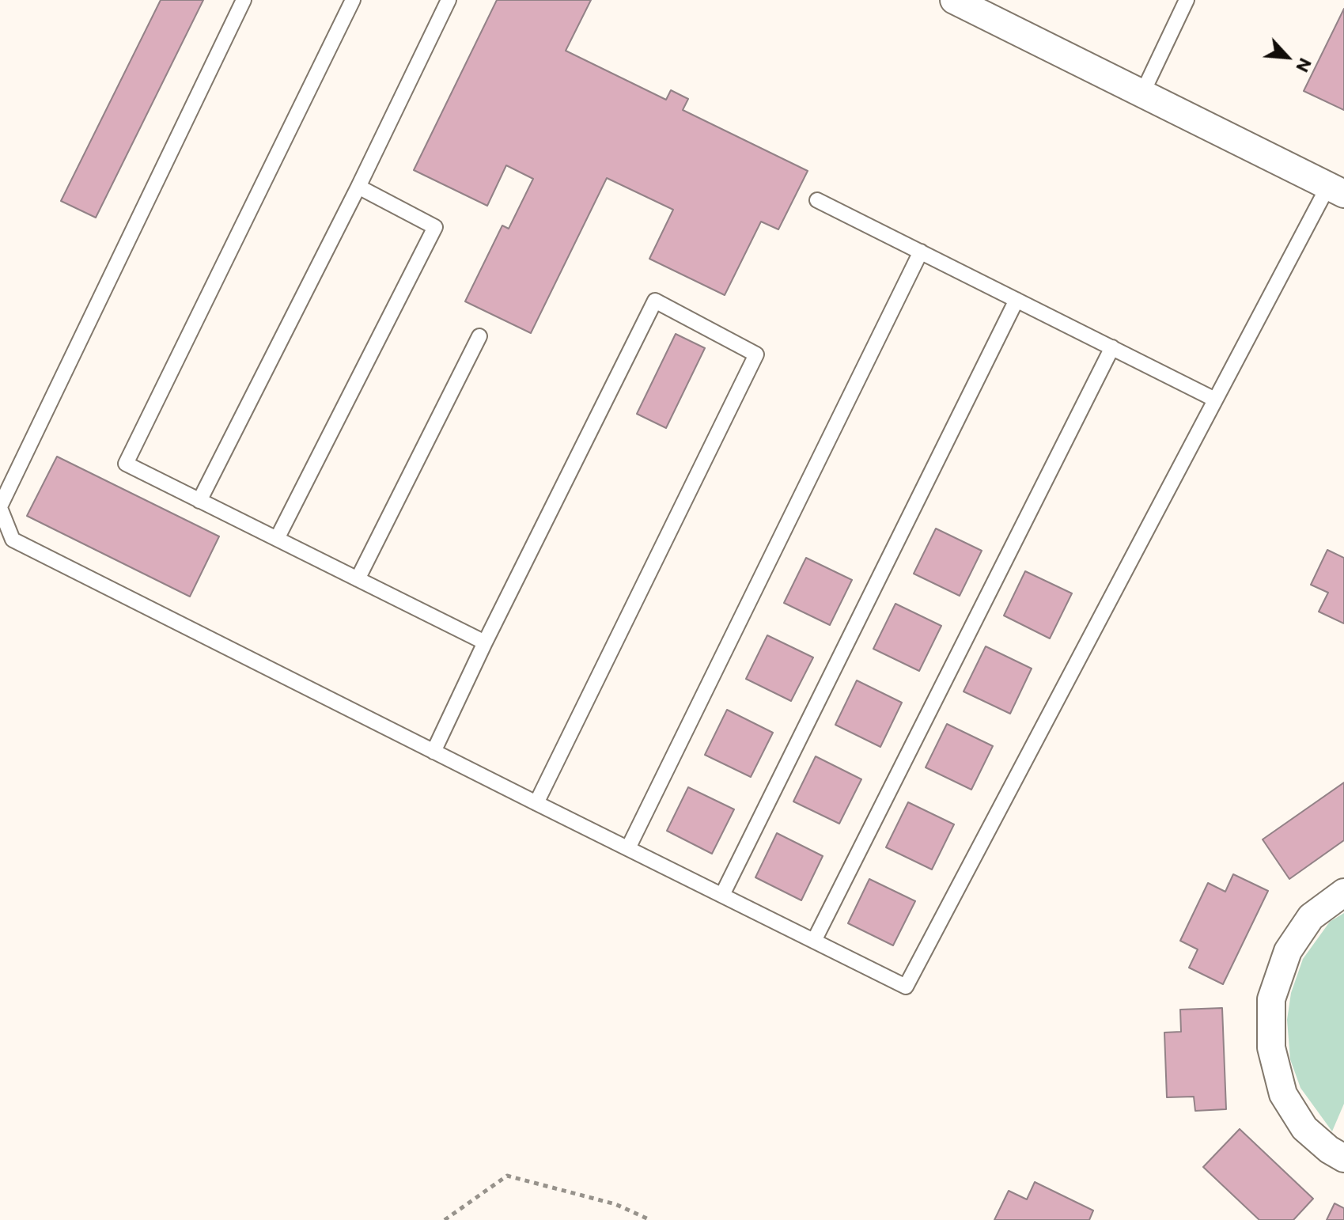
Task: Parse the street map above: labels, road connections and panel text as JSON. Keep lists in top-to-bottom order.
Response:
{
  "north": "bottom right"
}
